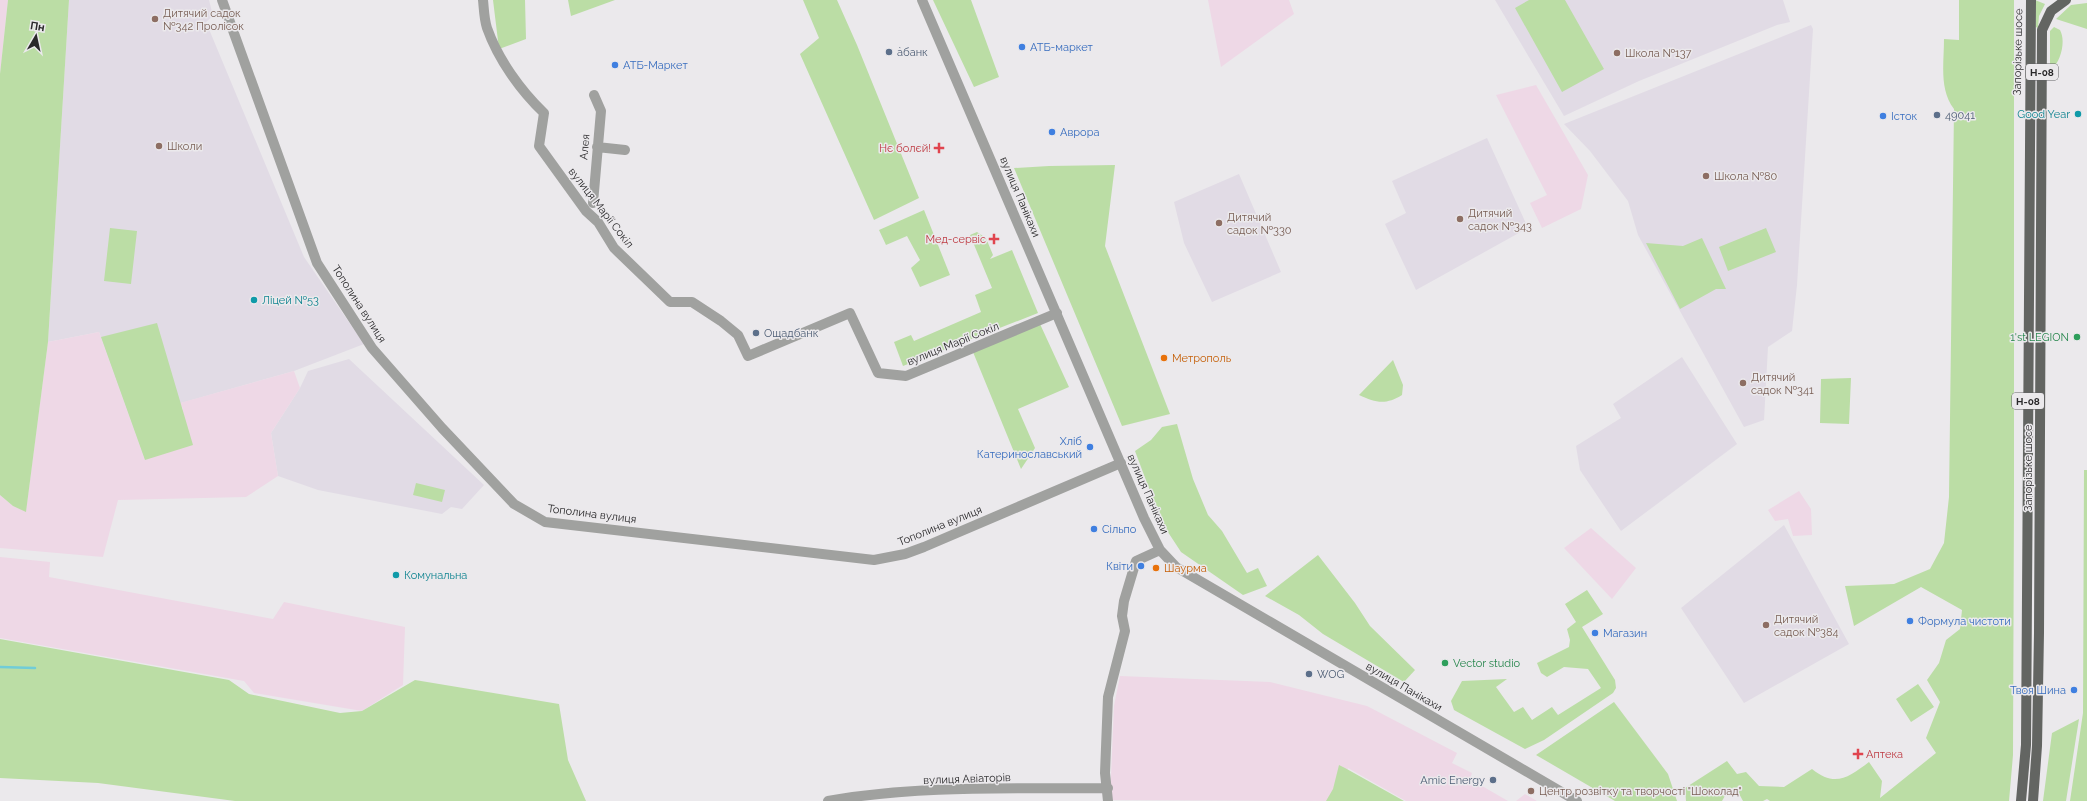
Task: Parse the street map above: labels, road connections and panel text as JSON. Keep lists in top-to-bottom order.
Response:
{
  "streets": {
    "main road": ["Запорізьке шосе", "Н-08"],
    "street": [
      "Алея",
      "вулиця Панікахи",
      "вулиця Марії Сокіл",
      "Тополина вулиця",
      "вулиця Авіаторів"
    ]
  },
  "crossings": [
    ["вулиця Панікахи", "вулиця Марії Сокіл"],
    ["вулиця Панікахи", "Тополина вулиця"]
  ],
  "places": {
    "other": [
      "Дитячий садок №342 Пролісок",
      "АТБ-маркет",
      "а̀банк",
      "Школа №137",
      "АТБ-Маркет",
      "Good Year",
      "49041",
      "Істок",
      "Аврора",
      "Школи",
      "Школа №80",
      "Дитячий садок №343",
      "Дитячий садок №330",
      "Ліцей №53",
      "Ощадбанк",
      "1'st LEGION",
      "Метрополь",
      "Дитячий садок №341",
      "Хліб Катеринославський",
      "Сільпо",
      "Квіти",
      "Шаурма",
      "Комунальна",
      "Формула чистоти",
      "Дитячий садок №384",
      "Магазин",
      "Vector studio",
      "WOG",
      "Твоя Шина",
      "Amic Energy",
      "Центр розвітку та творчості \"Шоколад\""
    ],
    "health": ["Нє болєй!", "Мед-сервіс", "Аптека"]
  },
  "north": "top"
}
